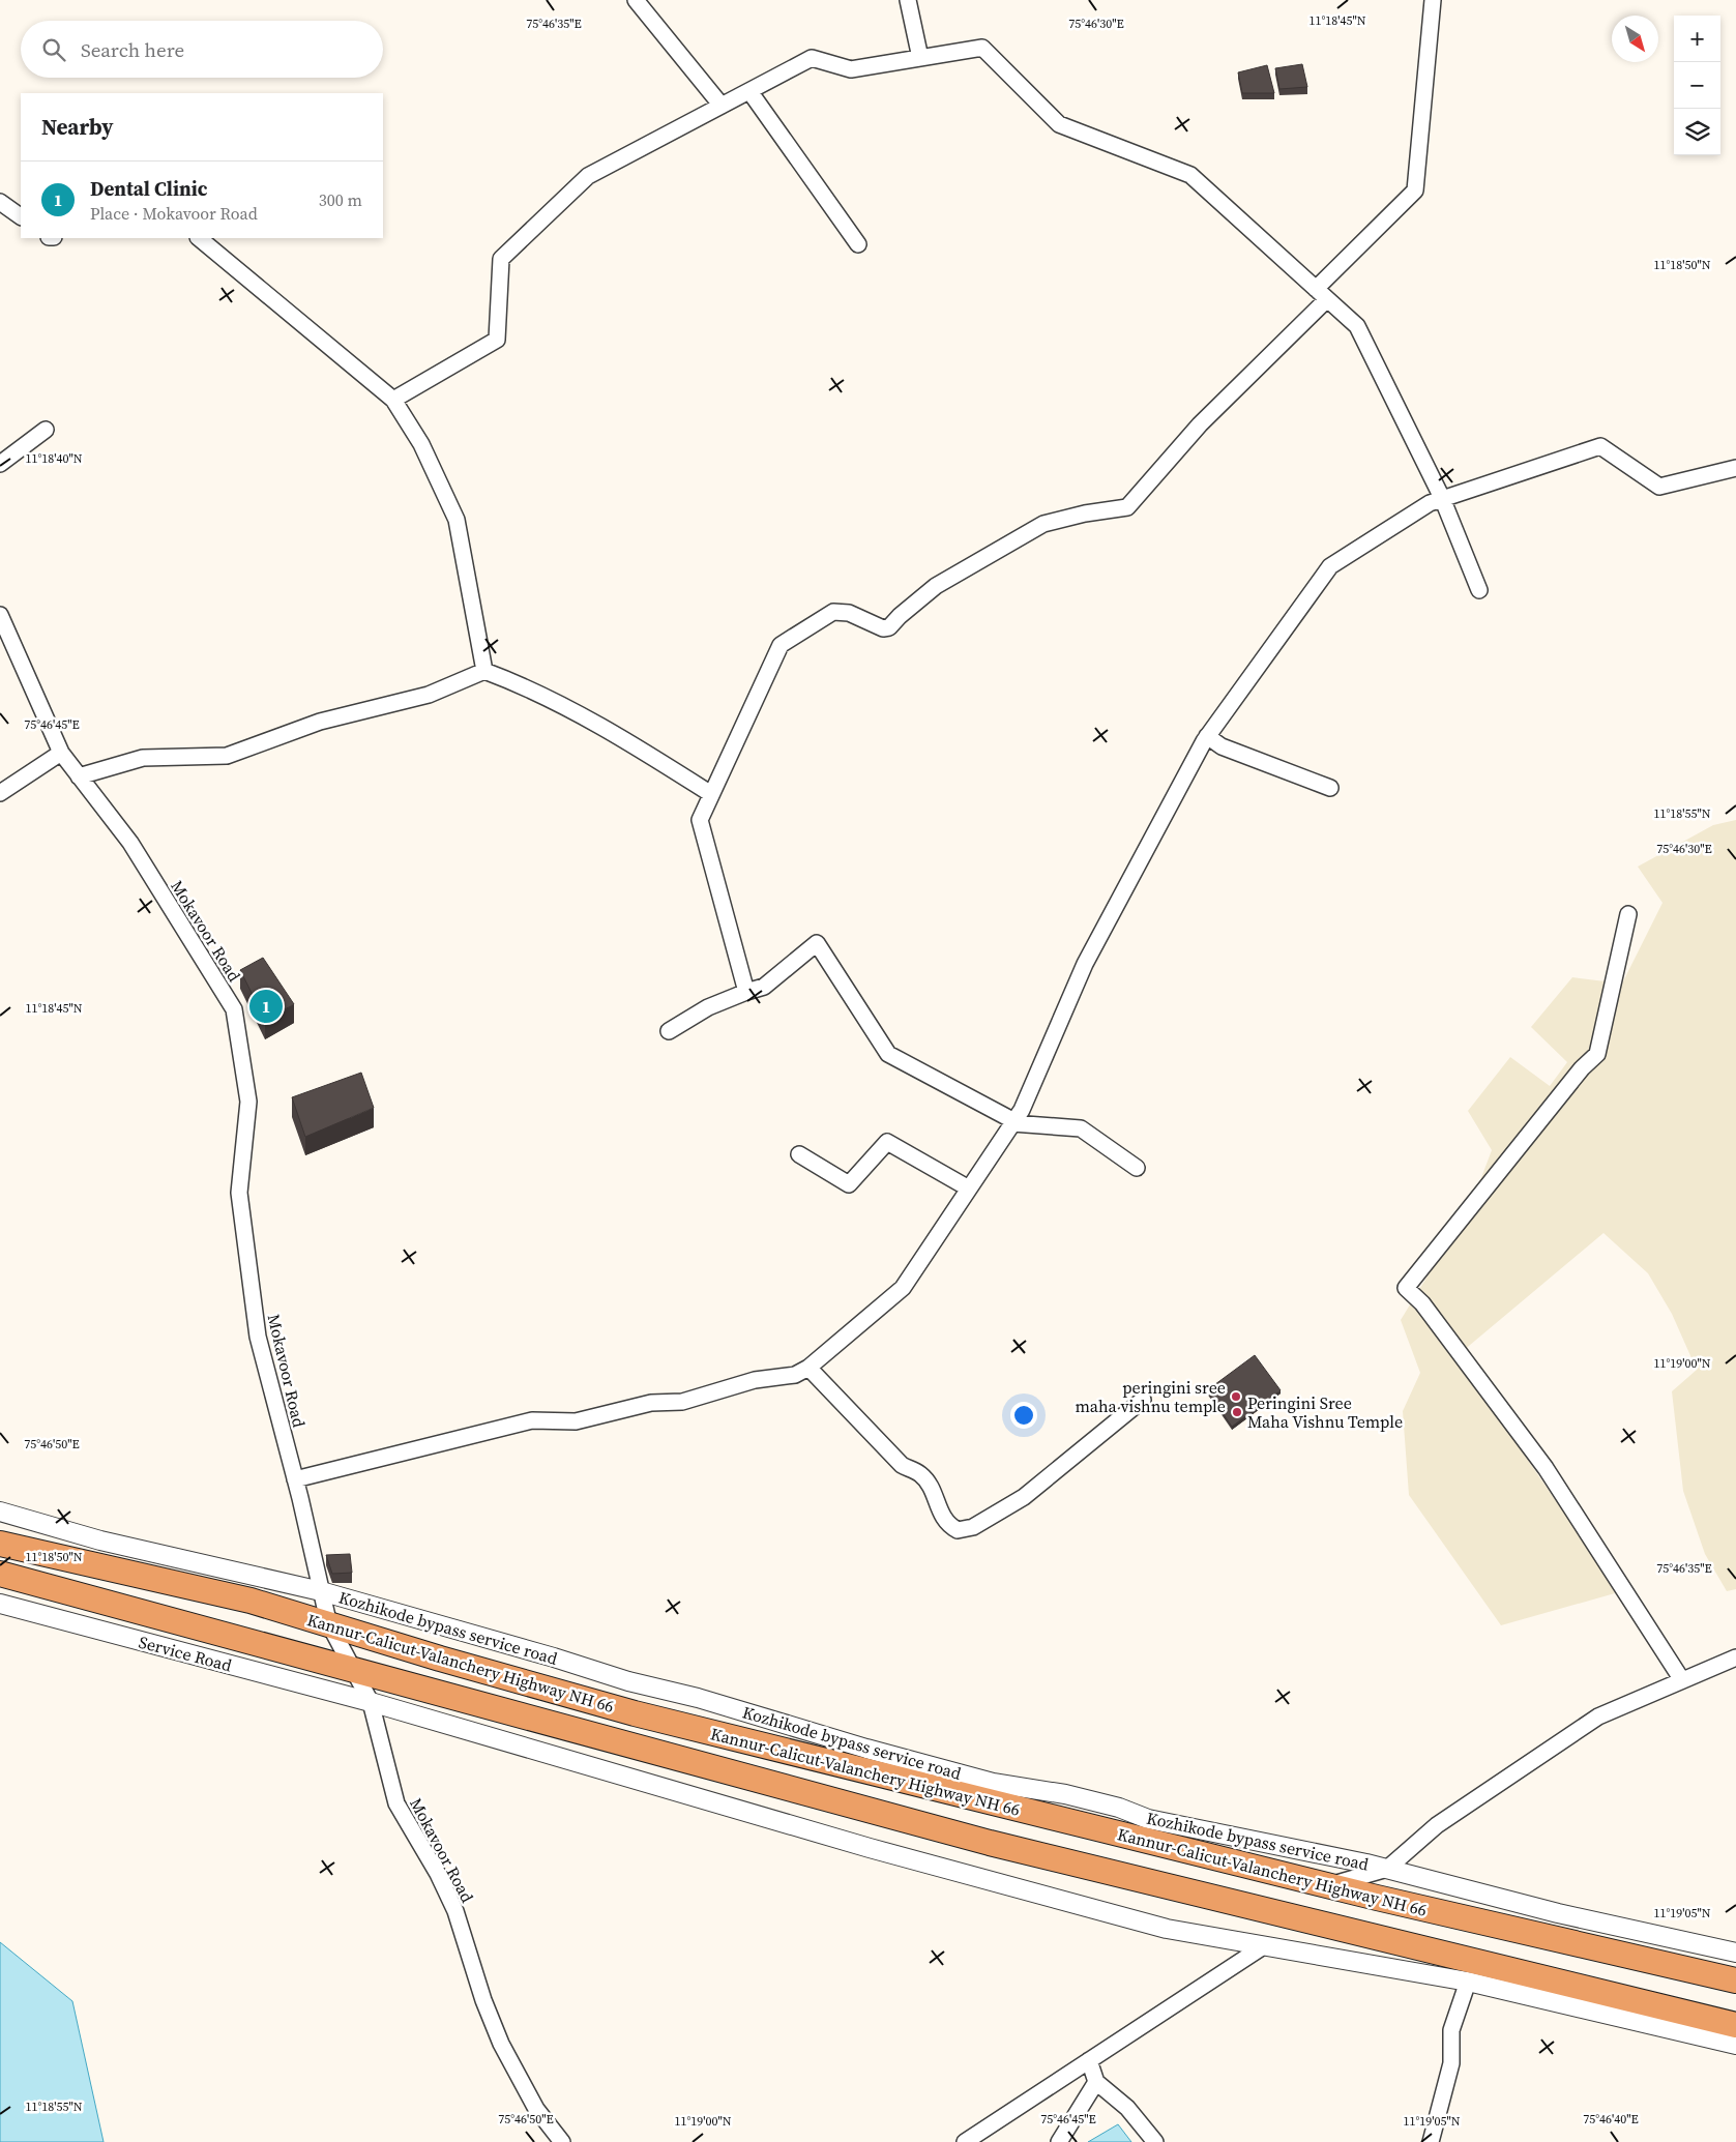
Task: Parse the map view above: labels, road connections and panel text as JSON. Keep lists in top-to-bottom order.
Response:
{
  "streets": {
    "highway": ["Kannur-Calicut-Valanchery Highway NH 66"],
    "street": ["Mokavoor Road", "Kozhikode bypass service road", "Service Road"]
  },
  "crossings": [
    ["Mokavoor Road", "Kozhikode bypass service road"],
    ["Mokavoor Road", "Service Road"],
    ["Mokavoor Road", "Kannur-Calicut-Valanchery Highway NH 66"]
  ],
  "places": ["peringini sree maha vishnu temple", "Peringini Sree Maha Vishnu Temple"],
  "north": "bottom right",
  "page": {
    "map_buttons": ["+", "−"],
    "search": "Search here",
    "heading": "Nearby",
    "list": [
      {
        "mark": "1",
        "name": "Dental Clinic",
        "note": "Place · Mokavoor Road",
        "value": "300 m"
      }
    ],
    "pins": "1"
  },
  "coordinates": [
    "11°18'45\"N",
    "75°46'35\"E",
    "75°46'30\"E",
    "11°18'50\"N",
    "11°18'40\"N",
    "75°46'45\"E",
    "11°18'55\"N",
    "11°19'00\"N",
    "75°46'50\"E",
    "11°19'05\"N",
    "75°46'40\"E"
  ]
}
